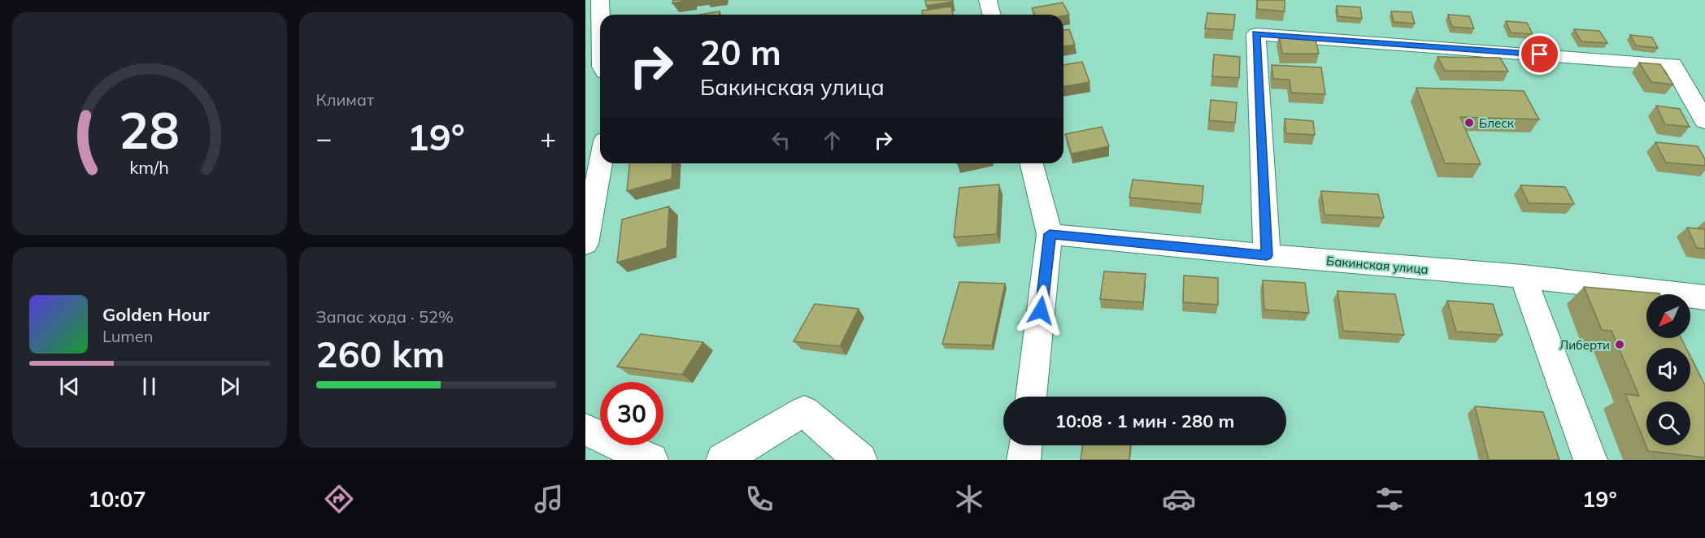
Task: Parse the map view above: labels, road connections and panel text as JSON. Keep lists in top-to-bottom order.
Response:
{
  "streets": {
    "street": ["Бакинская улица"]
  },
  "places": ["Блеск", "Либерти"],
  "north": "bottom left",
  "page": {
    "tile": [
      "Климат",
      ["Запас хода · 52%", "260 km"]
    ],
    "turn": ["20 m", "Бакинская улица"],
    "heat": ["−", "19°", "+"],
    "song": ["Golden Hour", "Lumen"],
    "limit": "30",
    "trip": "10:08 · 1 мин · 280 m",
    "tabs": ["10:07", "19°"],
    "gauge": ["28", "km/h"]
  }
}
